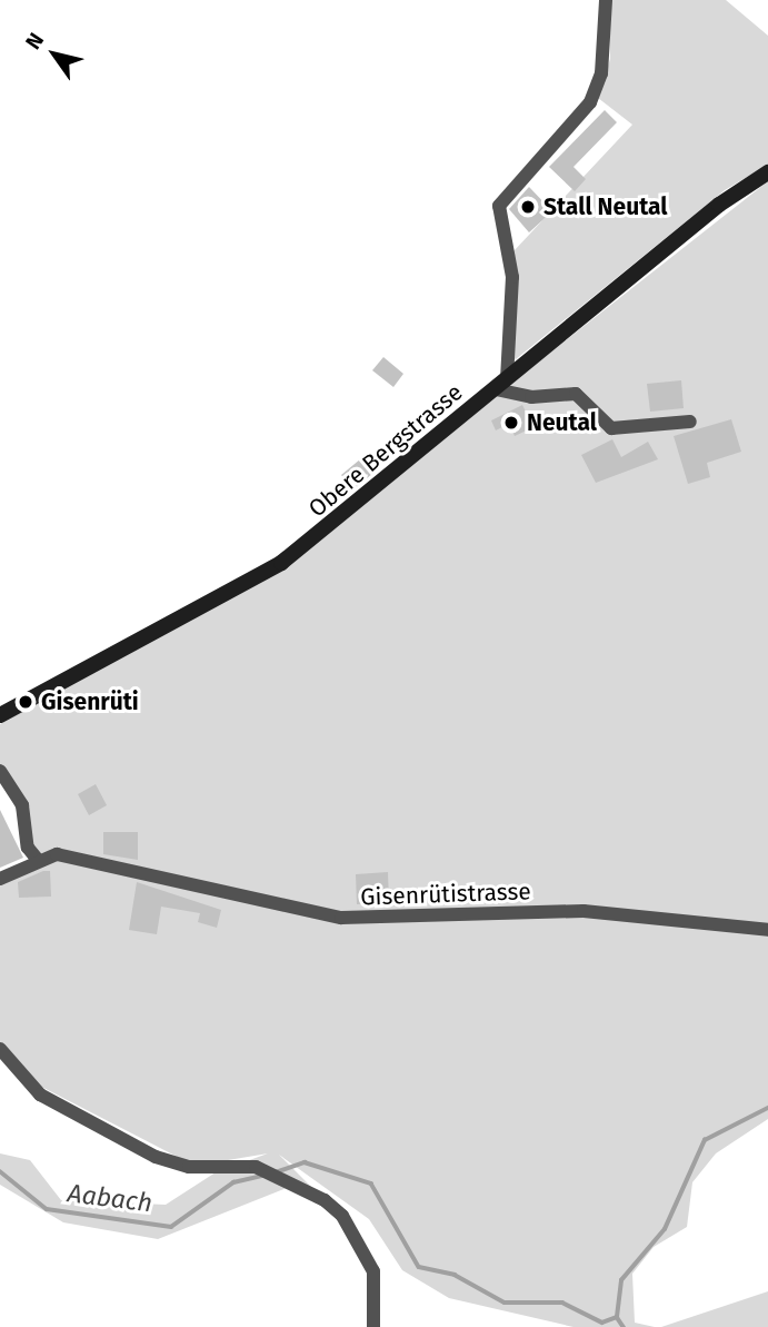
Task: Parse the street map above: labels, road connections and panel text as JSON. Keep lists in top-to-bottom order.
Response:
{
  "streets": {
    "main road": ["Obere Bergstrasse"],
    "street": ["Gisenrütistrasse"]
  },
  "water": ["Aabach"],
  "places": ["Stall Neutal", "Neutal", "Gisenrüti"],
  "north": "top left"
}
